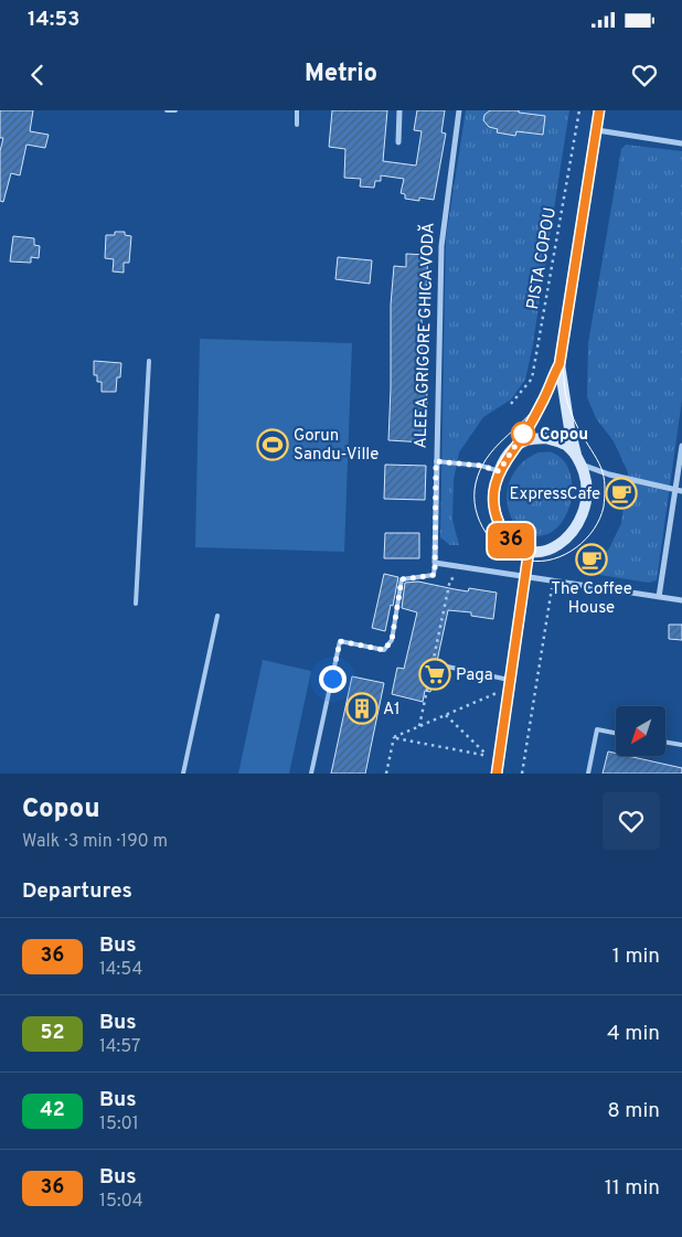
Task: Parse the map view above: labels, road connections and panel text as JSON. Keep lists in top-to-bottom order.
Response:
{
  "streets": {
    "street": ["ALEEA GRIGORE GHICA VODĂ"],
    "path": ["PISTA COPOU"]
  },
  "places": {
    "other": ["Copou"],
    "sports": ["Gorun Sandu-Ville"],
    "cafe": ["ExpressCafe", "The Coffee House"],
    "supermarket": ["Paga"],
    "building": ["A1"]
  },
  "lines": ["bus line 36"],
  "north": "bottom left",
  "page": {
    "status": "14:53",
    "header": "Metrio",
    "on_map": "36",
    "heading": [
      ["Copou", "Walk · 3 min · 190 m"],
      "Departures"
    ],
    "list": [
      {
        "mark": "36",
        "name": "Bus",
        "note": "14:54",
        "value": "1 min"
      },
      {
        "mark": "52",
        "name": "Bus",
        "note": "14:57",
        "value": "4 min"
      },
      {
        "mark": "42",
        "name": "Bus",
        "note": "15:01",
        "value": "8 min"
      },
      {
        "mark": "36",
        "name": "Bus",
        "note": "15:04",
        "value": "11 min"
      }
    ]
  }
}
